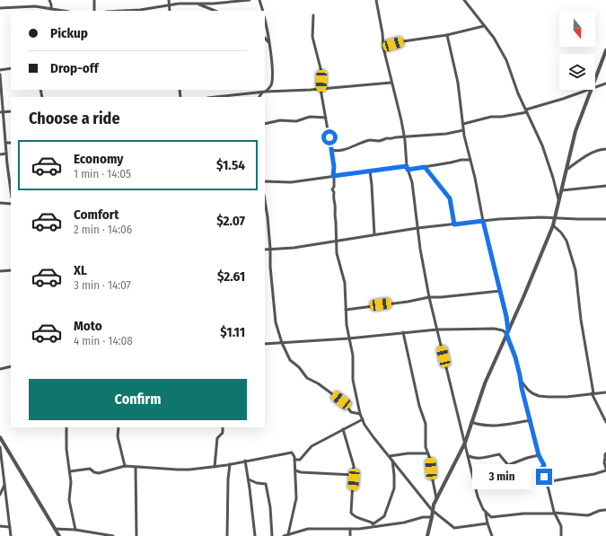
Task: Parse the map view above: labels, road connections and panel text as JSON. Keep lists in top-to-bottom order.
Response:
{
  "north": "bottom",
  "page": {
    "banner": ["Pickup", "Drop-off"],
    "heading": "Choose a ride",
    "list": [
      {
        "name": "Economy",
        "note": "1 min · 14:05",
        "value": "$1.54"
      },
      {
        "name": "Comfort",
        "note": "2 min · 14:06",
        "value": "$2.07"
      },
      {
        "name": "XL",
        "note": "3 min · 14:07",
        "value": "$2.61"
      },
      {
        "name": "Moto",
        "note": "4 min · 14:08",
        "value": "$1.11"
      }
    ],
    "buttons": "Confirm",
    "bubble": "3 min"
  }
}
